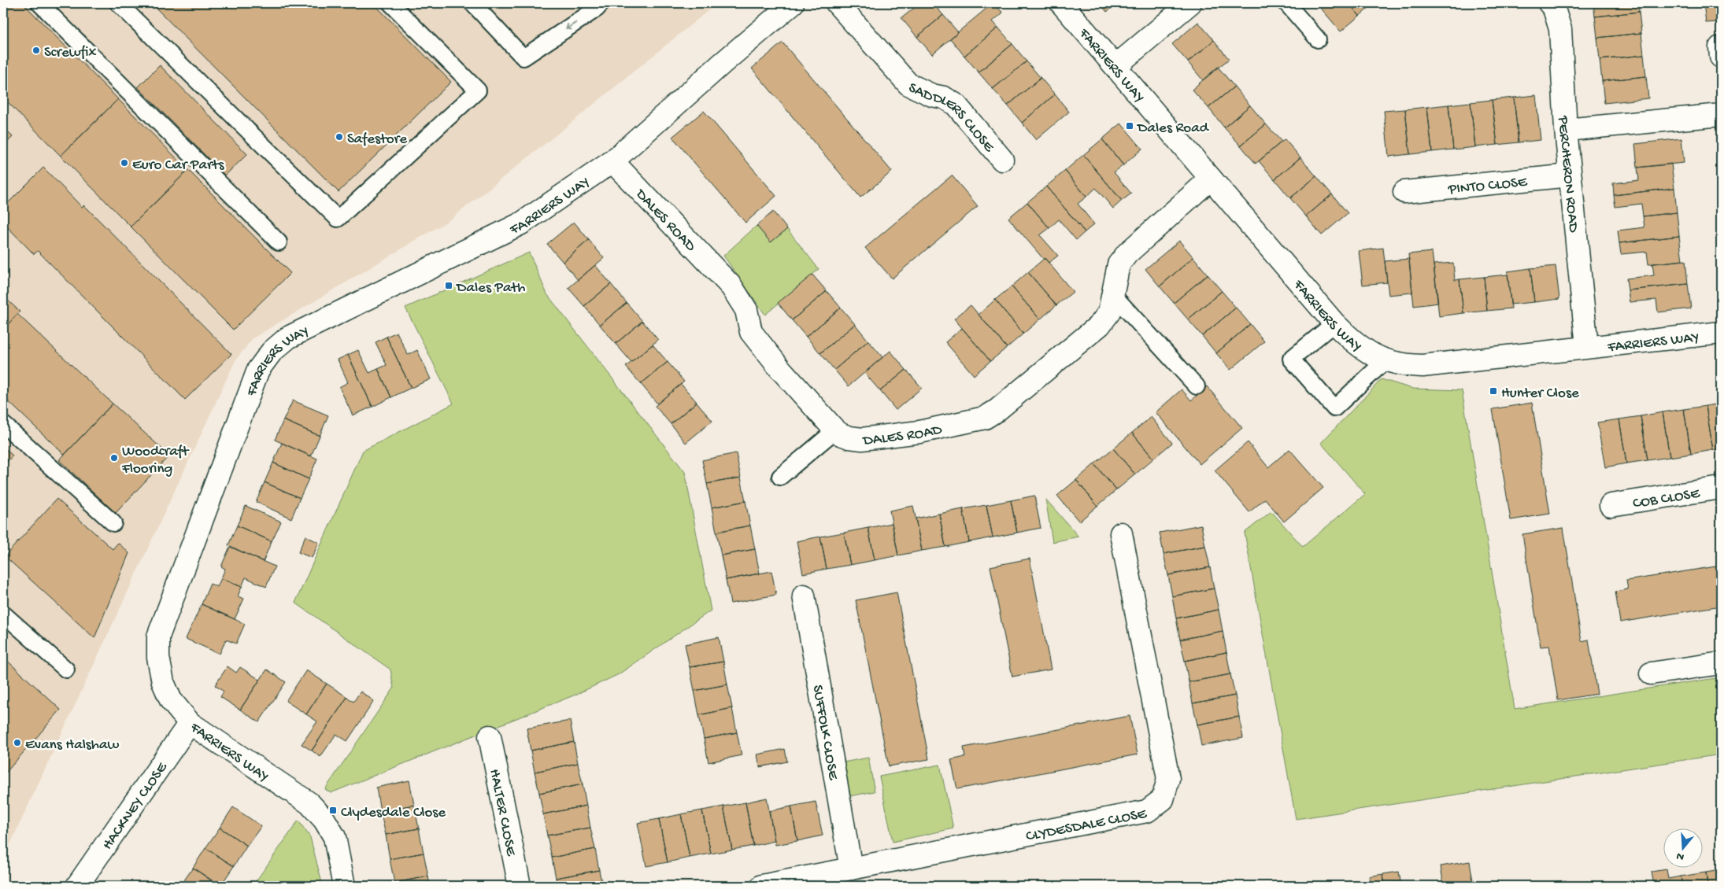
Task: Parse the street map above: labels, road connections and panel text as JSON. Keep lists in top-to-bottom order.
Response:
{
  "streets": {
    "street": [
      "FARRIERS WAY",
      "SADDLERS CLOSE",
      "PERCHERON ROAD",
      "PINTO CLOSE",
      "DALES ROAD",
      "COB CLOSE",
      "SUFFOLK CLOSE",
      "HACKNEY CLOSE",
      "HALTER CLOSE",
      "CLYDESDALE CLOSE"
    ]
  },
  "crossings": [
    ["FARRIERS WAY", "PERCHERON ROAD"],
    ["FARRIERS WAY", "DALES ROAD"],
    ["FARRIERS WAY", "HACKNEY CLOSE"],
    ["PERCHERON ROAD", "PINTO CLOSE"],
    ["SUFFOLK CLOSE", "CLYDESDALE CLOSE"]
  ],
  "places": {
    "other": [
      "Screwfix",
      "Safestore",
      "Euro Car Parts",
      "Woodcraft Flooring",
      "Evans Halshaw"
    ],
    "transit": [
      "Dales Road",
      "Dales Path",
      "Hunter Close",
      "Clydesdale Close"
    ]
  },
  "north": "bottom"
}
